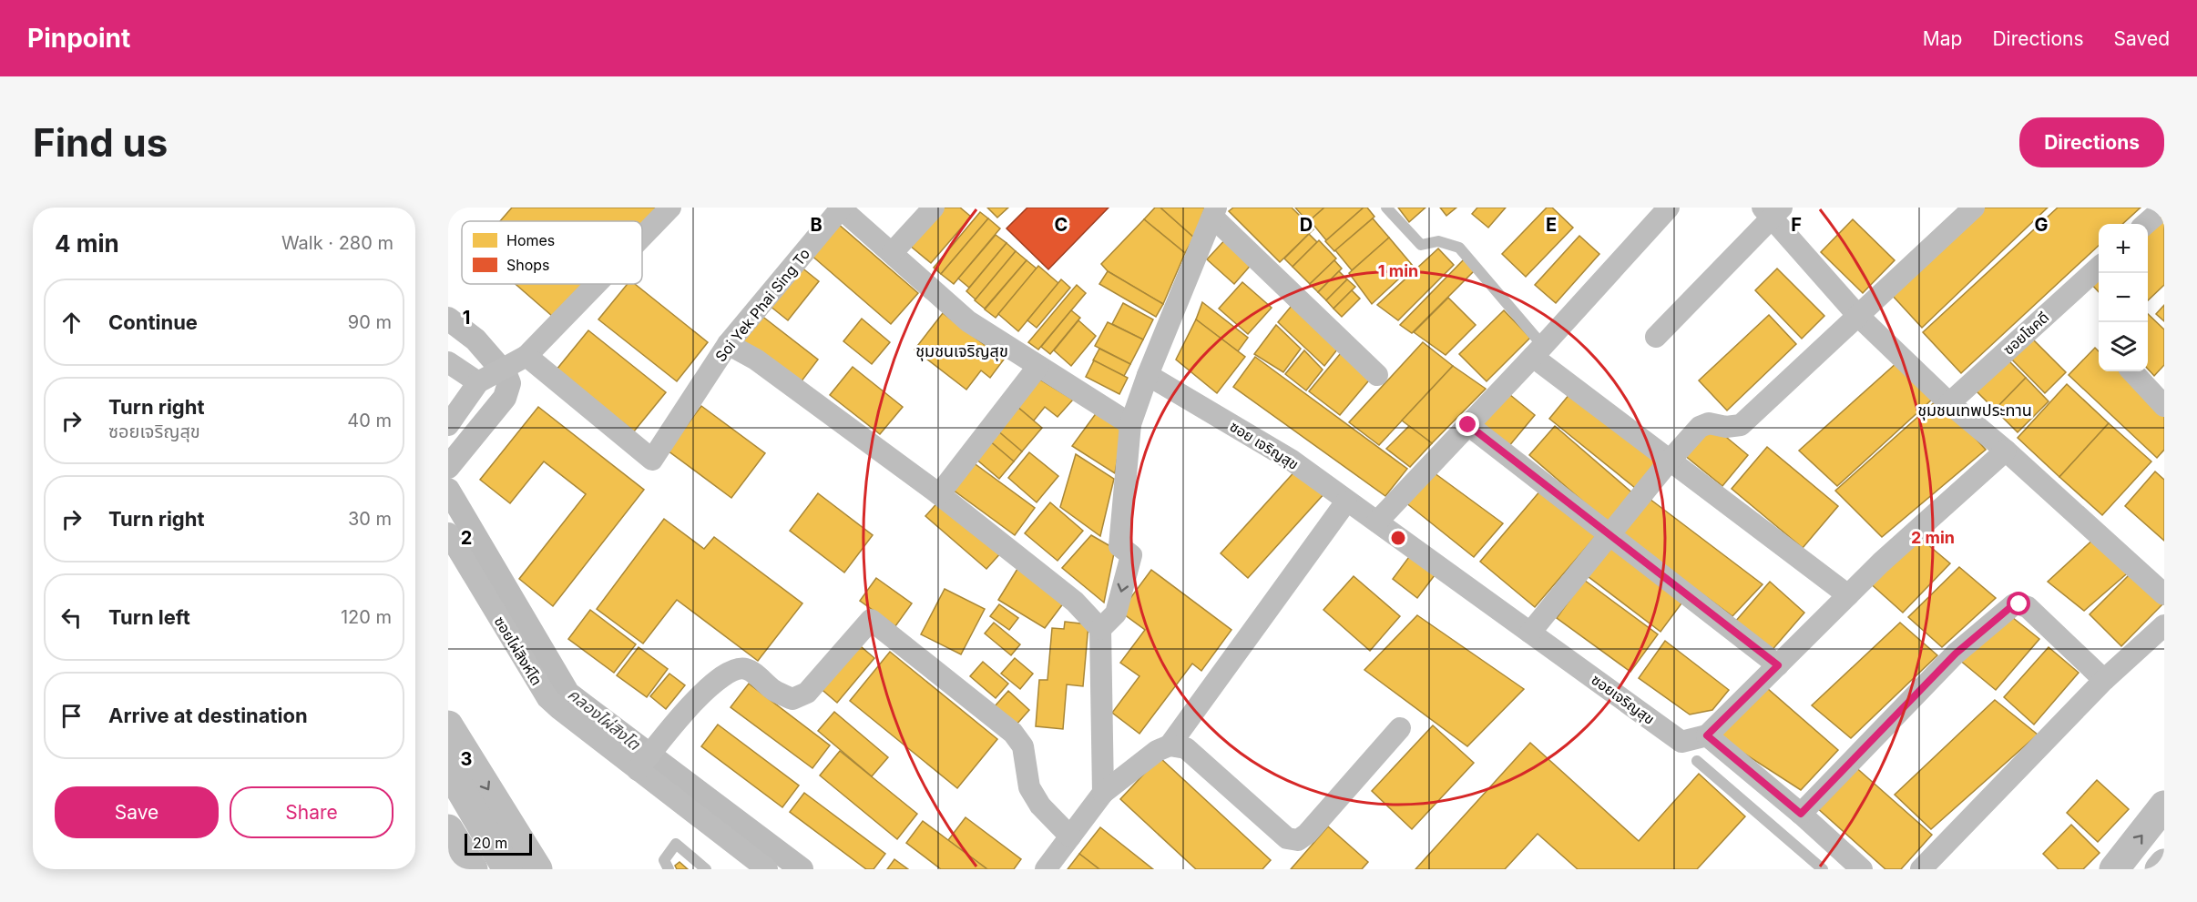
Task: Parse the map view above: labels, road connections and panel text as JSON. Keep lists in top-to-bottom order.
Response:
{
  "streets": {
    "street": [
      "Soi Yek Phai Sing To",
      "ซอยโชคดี",
      "ซอย เจริญสุข",
      "ซอยไผ่สิงห์โต",
      "ซอยเจริญสุข"
    ]
  },
  "crossings": [
    ["ซอย เจริญสุข", "ซอยเจริญสุข"]
  ],
  "districts": ["ชุมชนเจริญสุข", "ชุมชนเทพประทาน"],
  "water": ["คลองไผ่สิงโต"],
  "legend": ["Homes", "Shops"],
  "scale_bar": "20 m",
  "page": {
    "header": "Pinpoint",
    "nav": ["Map", "Directions", "Saved"],
    "buttons": [
      "Directions",
      ["Save", "Share"]
    ],
    "title": "Find us",
    "heading": ["4 min", "Walk · 280 m"],
    "map_buttons": ["+", "−"],
    "list": [
      ["Continue", "90 m"],
      ["Turn right", "ซอยเจริญสุข", "40 m"],
      ["Turn right", "30 m"],
      ["Turn left", "120 m"],
      "Arrive at destination"
    ],
    "scale": "20 m"
  },
  "grid": {
    "columns": [
      "B",
      "C",
      "D",
      "E",
      "F",
      "G"
    ],
    "rows": ["1", "2", "3"]
  },
  "rings": ["1 min", "2 min"]
}
